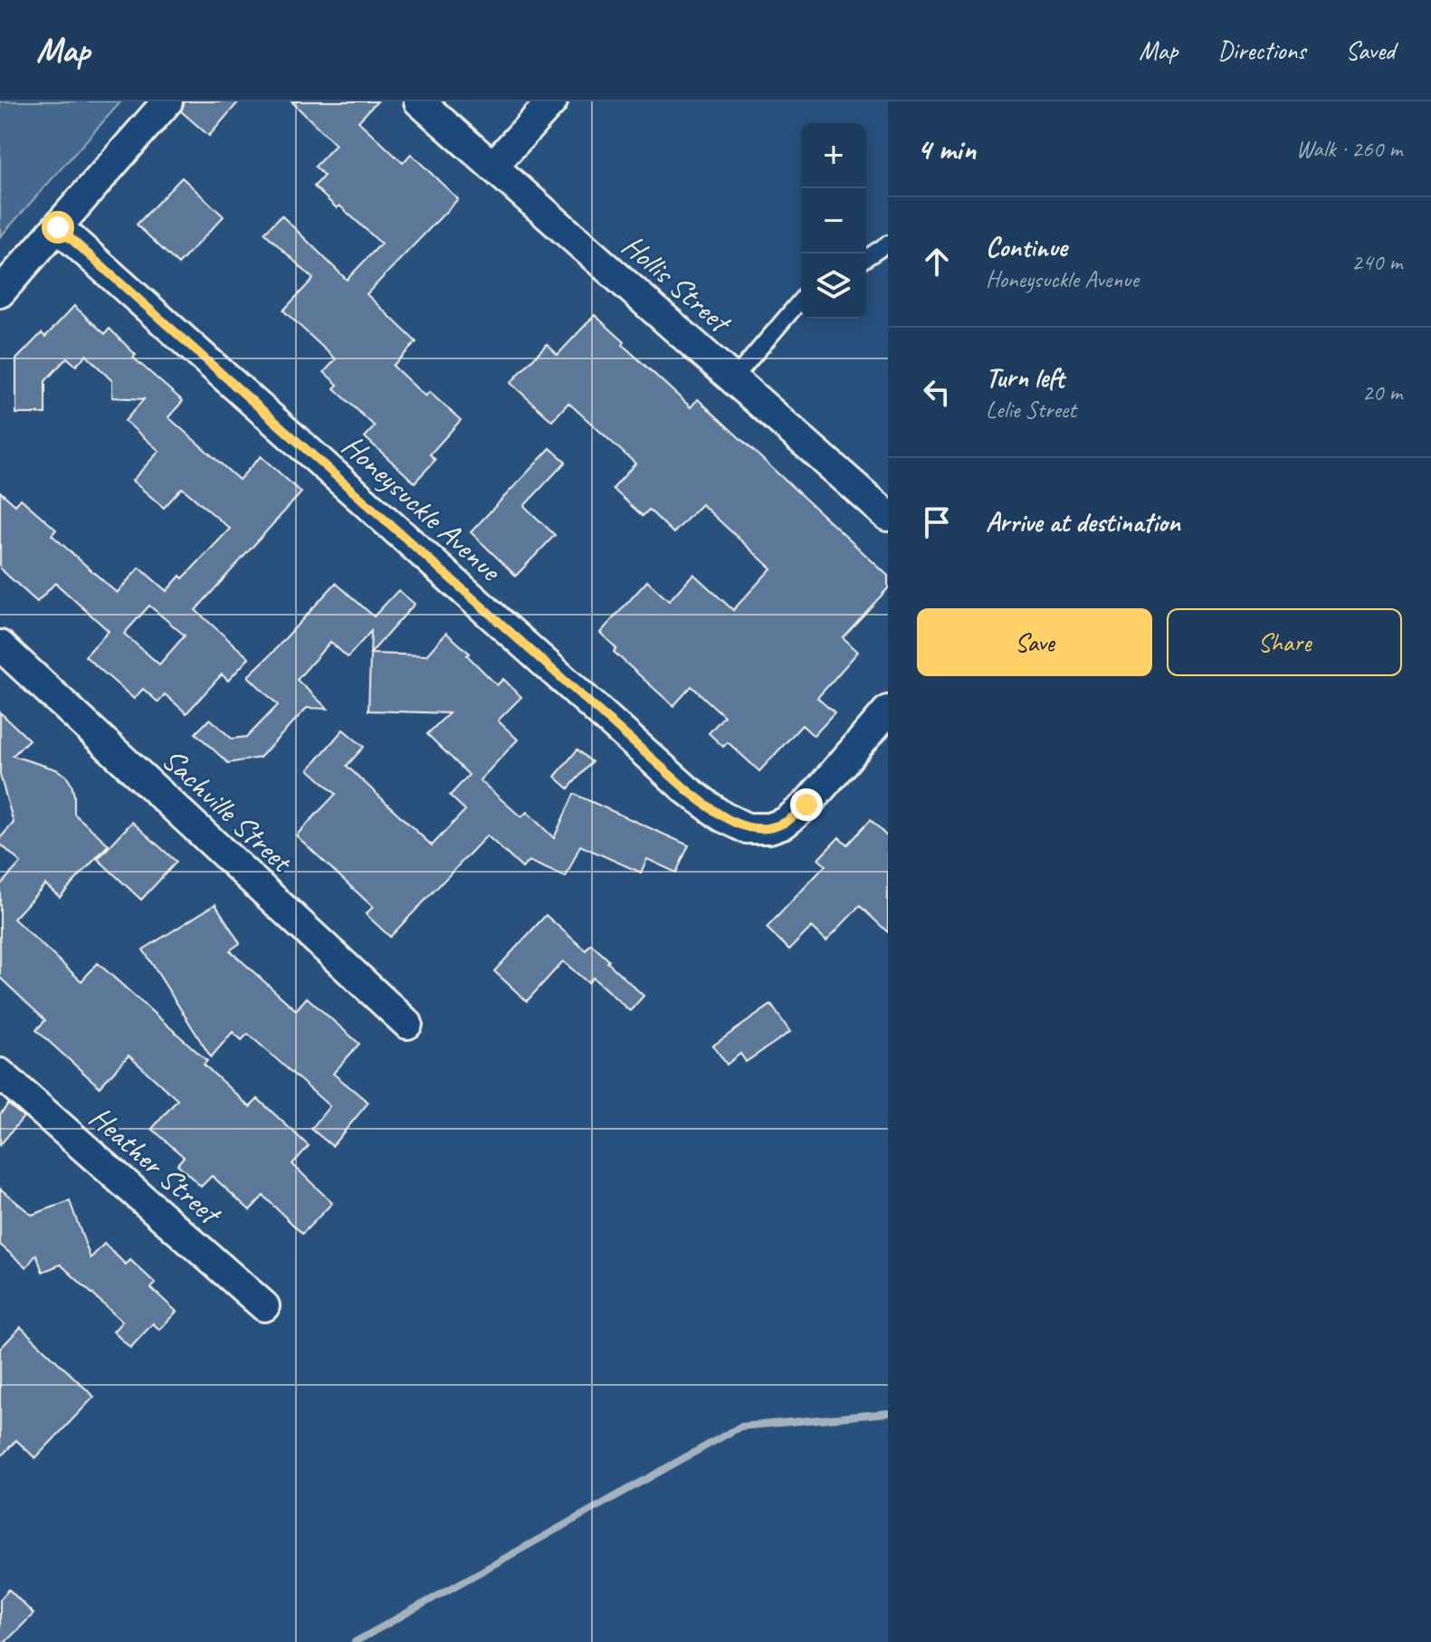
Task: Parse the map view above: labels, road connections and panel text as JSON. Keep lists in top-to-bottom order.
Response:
{
  "streets": {
    "street": [
      "Hollis Street",
      "Honeysuckle Avenue",
      "Sachville Street",
      "Heather Street"
    ]
  },
  "page": {
    "header": "Map",
    "nav": ["Map", "Directions", "Saved"],
    "heading": ["4 min", "Walk · 260 m"],
    "map_buttons": ["+", "−"],
    "list": [
      ["Continue", "Honeysuckle Avenue", "240 m"],
      ["Turn left", "Lelie Street", "20 m"],
      "Arrive at destination"
    ],
    "buttons": ["Save", "Share"]
  }
}
